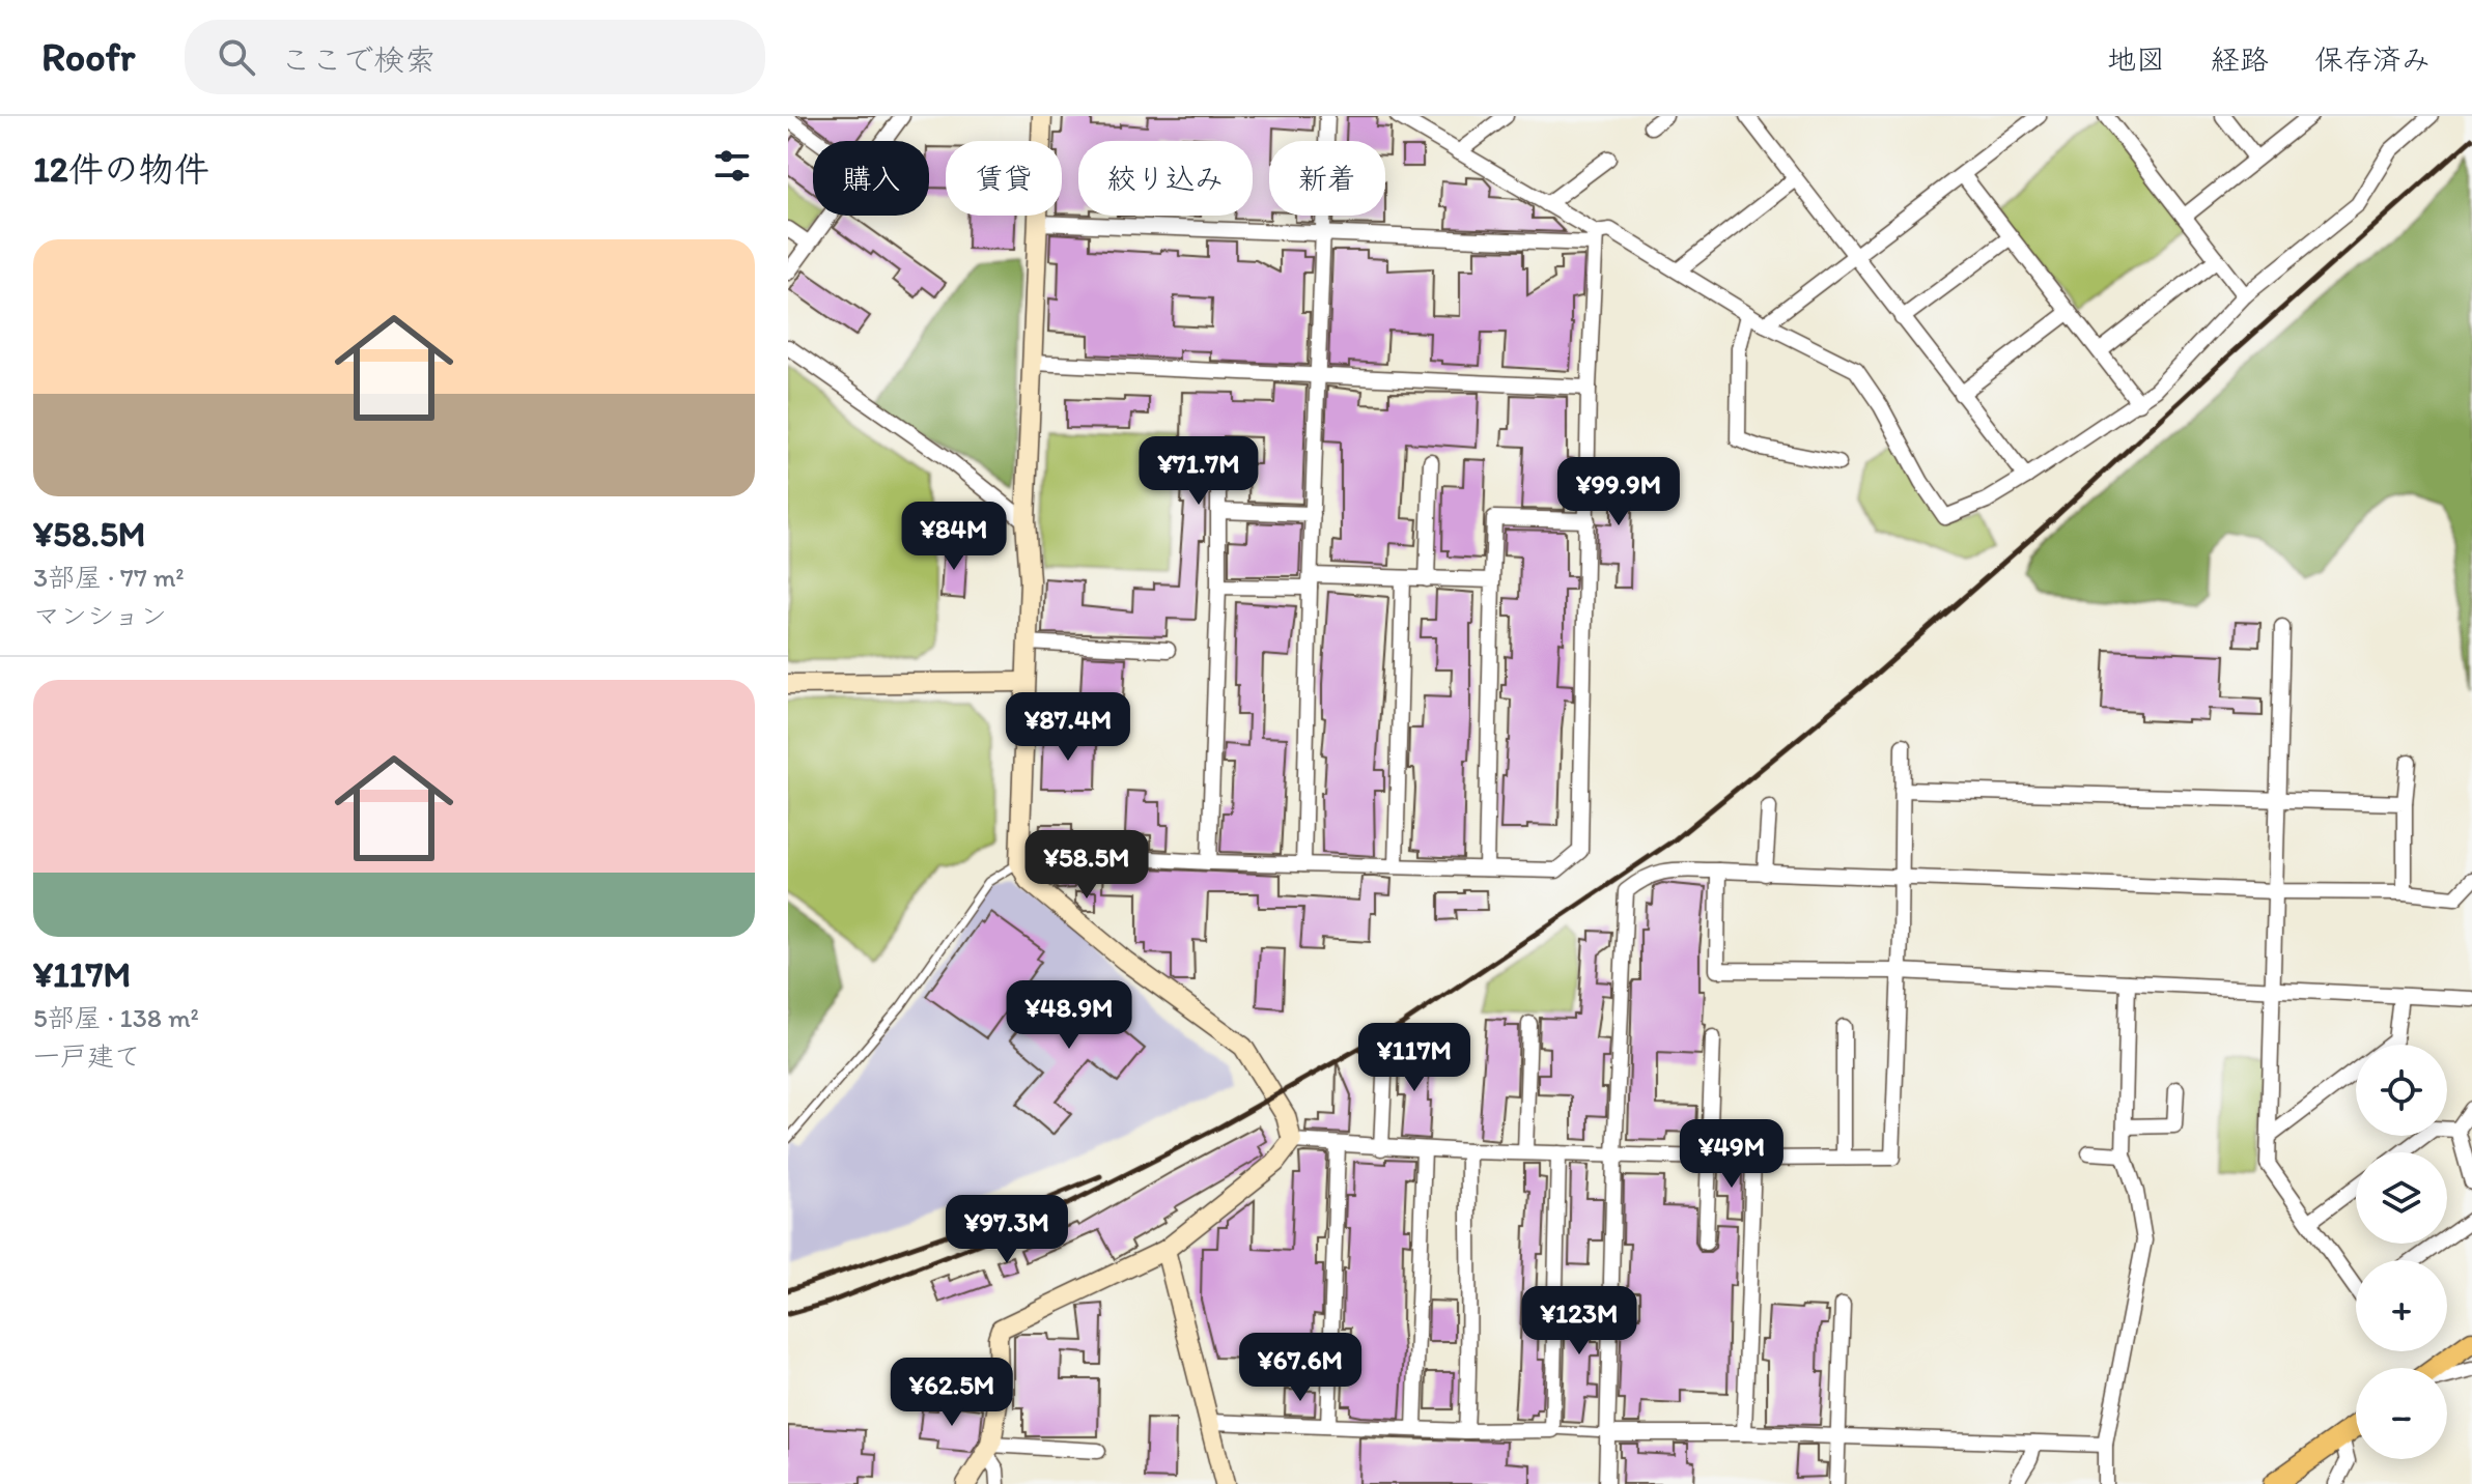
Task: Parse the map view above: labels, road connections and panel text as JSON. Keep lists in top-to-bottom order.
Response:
{
  "page": {
    "header": "Roofr",
    "search": "ここで検索",
    "nav": ["地図", "経路", "保存済み"],
    "heading": "12件の物件",
    "chip": [
      "購入",
      "賃貸",
      "絞り込み",
      "新着"
    ],
    "list": [
      {
        "name": "¥58.5M",
        "note": "3部屋 · 77 m² · マンション"
      },
      {
        "name": "¥117M",
        "note": "5部屋 · 138 m² · 一戸建て"
      }
    ],
    "price": [
      "¥71.7M",
      "¥99.9M",
      "¥84M",
      "¥87.4M",
      "¥58.5M",
      "¥48.9M",
      "¥117M",
      "¥49M",
      "¥97.3M",
      "¥123M",
      "¥67.6M",
      "¥62.5M"
    ],
    "map_buttons": ["+", "−"]
  }
}
